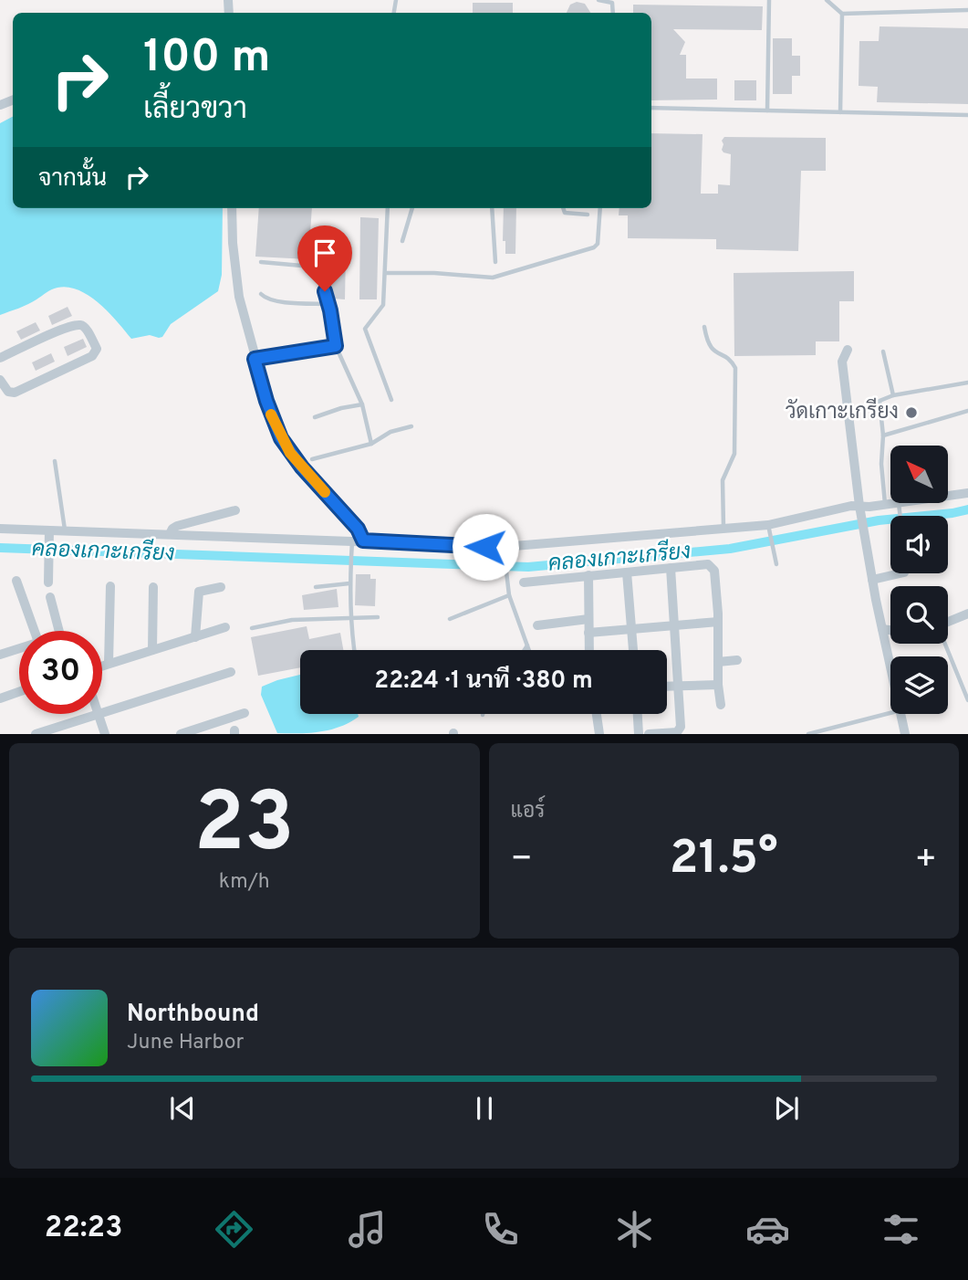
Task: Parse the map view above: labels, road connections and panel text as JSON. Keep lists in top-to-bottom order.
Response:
{
  "water": ["คลองเกาะเกรียง"],
  "places": ["วัดเกาะเกรียง"],
  "north": "top left",
  "page": {
    "turn": ["100 m", "เลี้ยวขวา"],
    "then": "จากนั้น",
    "limit": "30",
    "trip": "22:24 · 1 นาที · 380 m",
    "tile": [
      ["23", "km/h"],
      "แอร์"
    ],
    "heat": ["−", "21.5°", "+"],
    "song": ["Northbound", "June Harbor"],
    "tabs": "22:23"
  }
}
